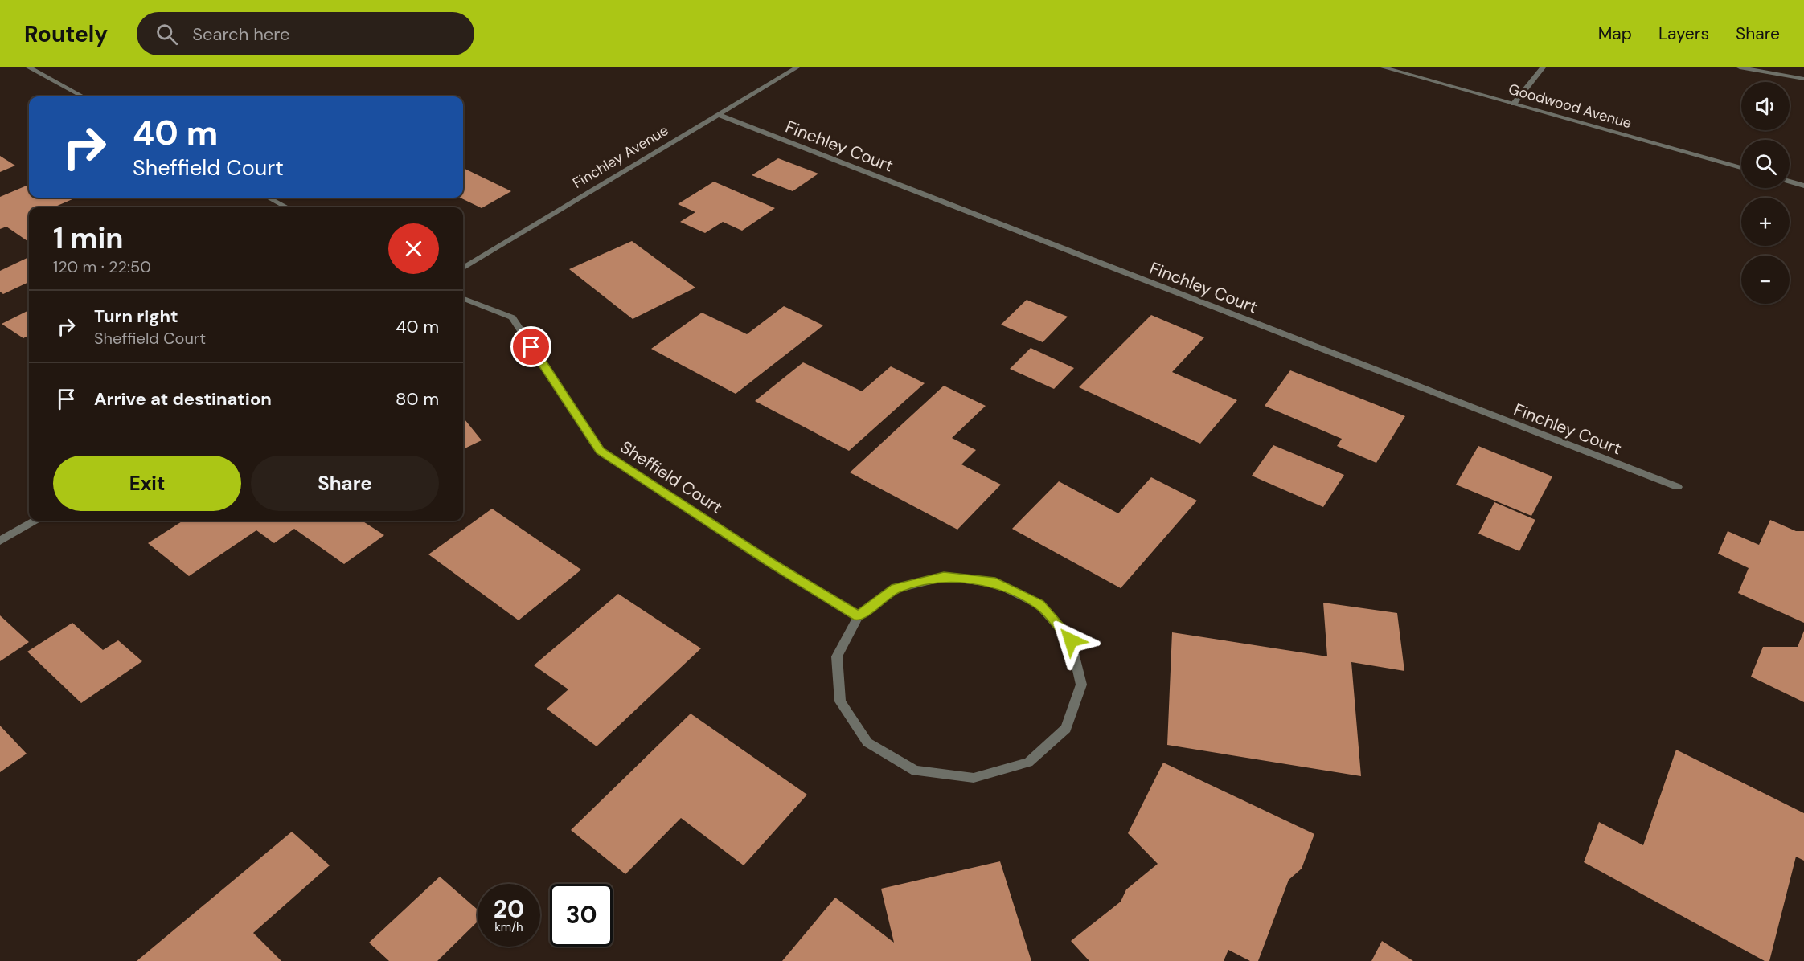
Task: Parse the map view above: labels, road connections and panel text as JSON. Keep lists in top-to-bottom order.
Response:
{
  "streets": {
    "street": [
      "Goodwood Avenue",
      "Finchley Court",
      "Finchley Avenue",
      "Sheffield Court"
    ]
  },
  "crossings": [
    ["Finchley Court", "Finchley Avenue"]
  ],
  "page": {
    "header": "Routely",
    "search": "Search here",
    "nav": ["Map", "Layers", "Share"],
    "map_buttons": ["+", "−"],
    "turn": ["40 m", "Sheffield Court"],
    "heading": ["1 min", "120 m · 22:50"],
    "list": [
      {
        "name": "Turn right",
        "note": "Sheffield Court",
        "value": "40 m"
      },
      {
        "name": "Arrive at destination",
        "value": "80 m"
      }
    ],
    "buttons": ["Exit", "Share"],
    "speed": "20 km/h",
    "limit": "30"
  }
}
